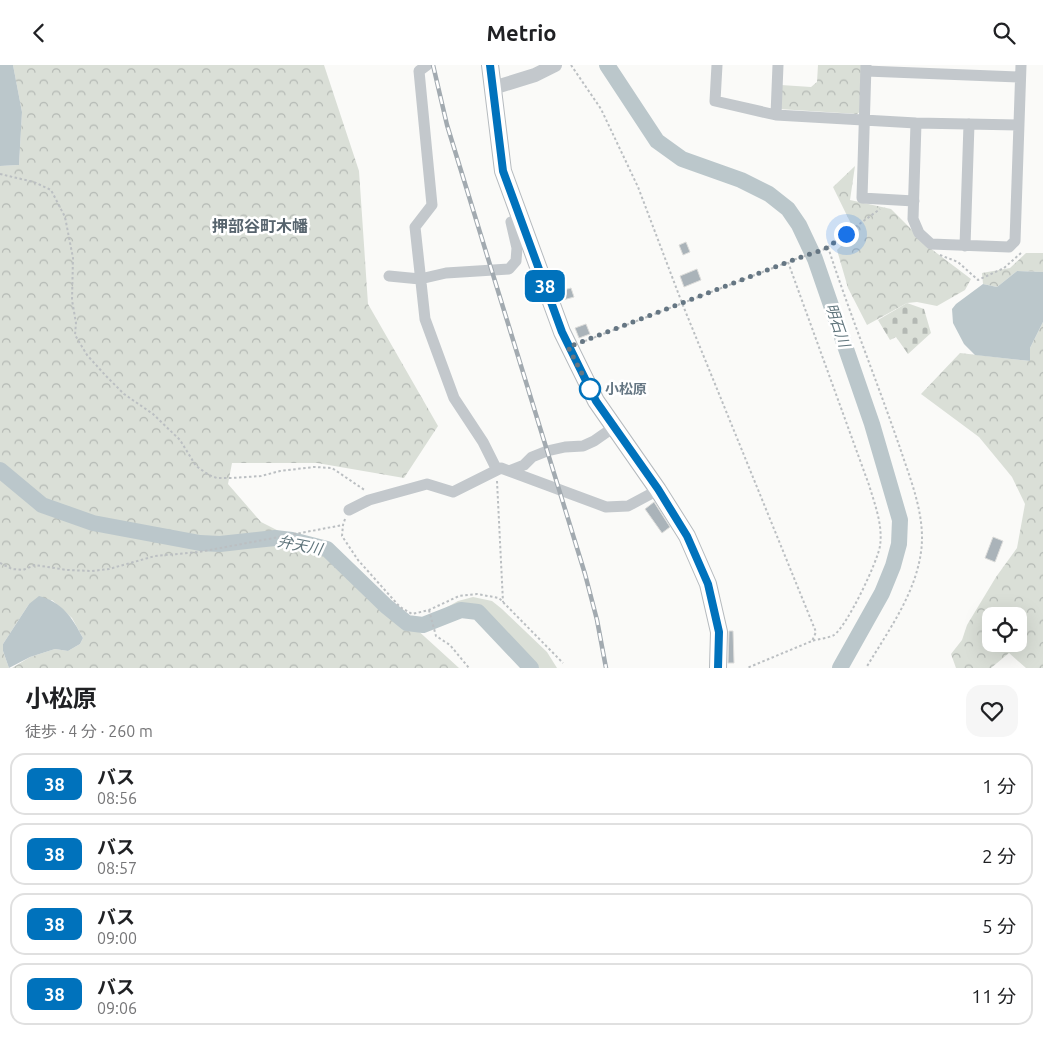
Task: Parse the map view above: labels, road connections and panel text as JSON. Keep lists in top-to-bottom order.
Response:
{
  "districts": ["押部谷町木幡"],
  "water": ["明石川", "弁天川"],
  "places": ["小松原"],
  "lines": ["bus line 38"],
  "page": {
    "header": "Metrio",
    "on_map": "38",
    "heading": ["小松原", "徒歩 · 4 分 · 260 m"],
    "list": [
      {
        "mark": "38",
        "name": "バス",
        "note": "08:56",
        "value": "1 分"
      },
      {
        "mark": "38",
        "name": "バス",
        "note": "08:57",
        "value": "2 分"
      },
      {
        "mark": "38",
        "name": "バス",
        "note": "09:00",
        "value": "5 分"
      },
      {
        "mark": "38",
        "name": "バス",
        "note": "09:06",
        "value": "11 分"
      }
    ]
  }
}
